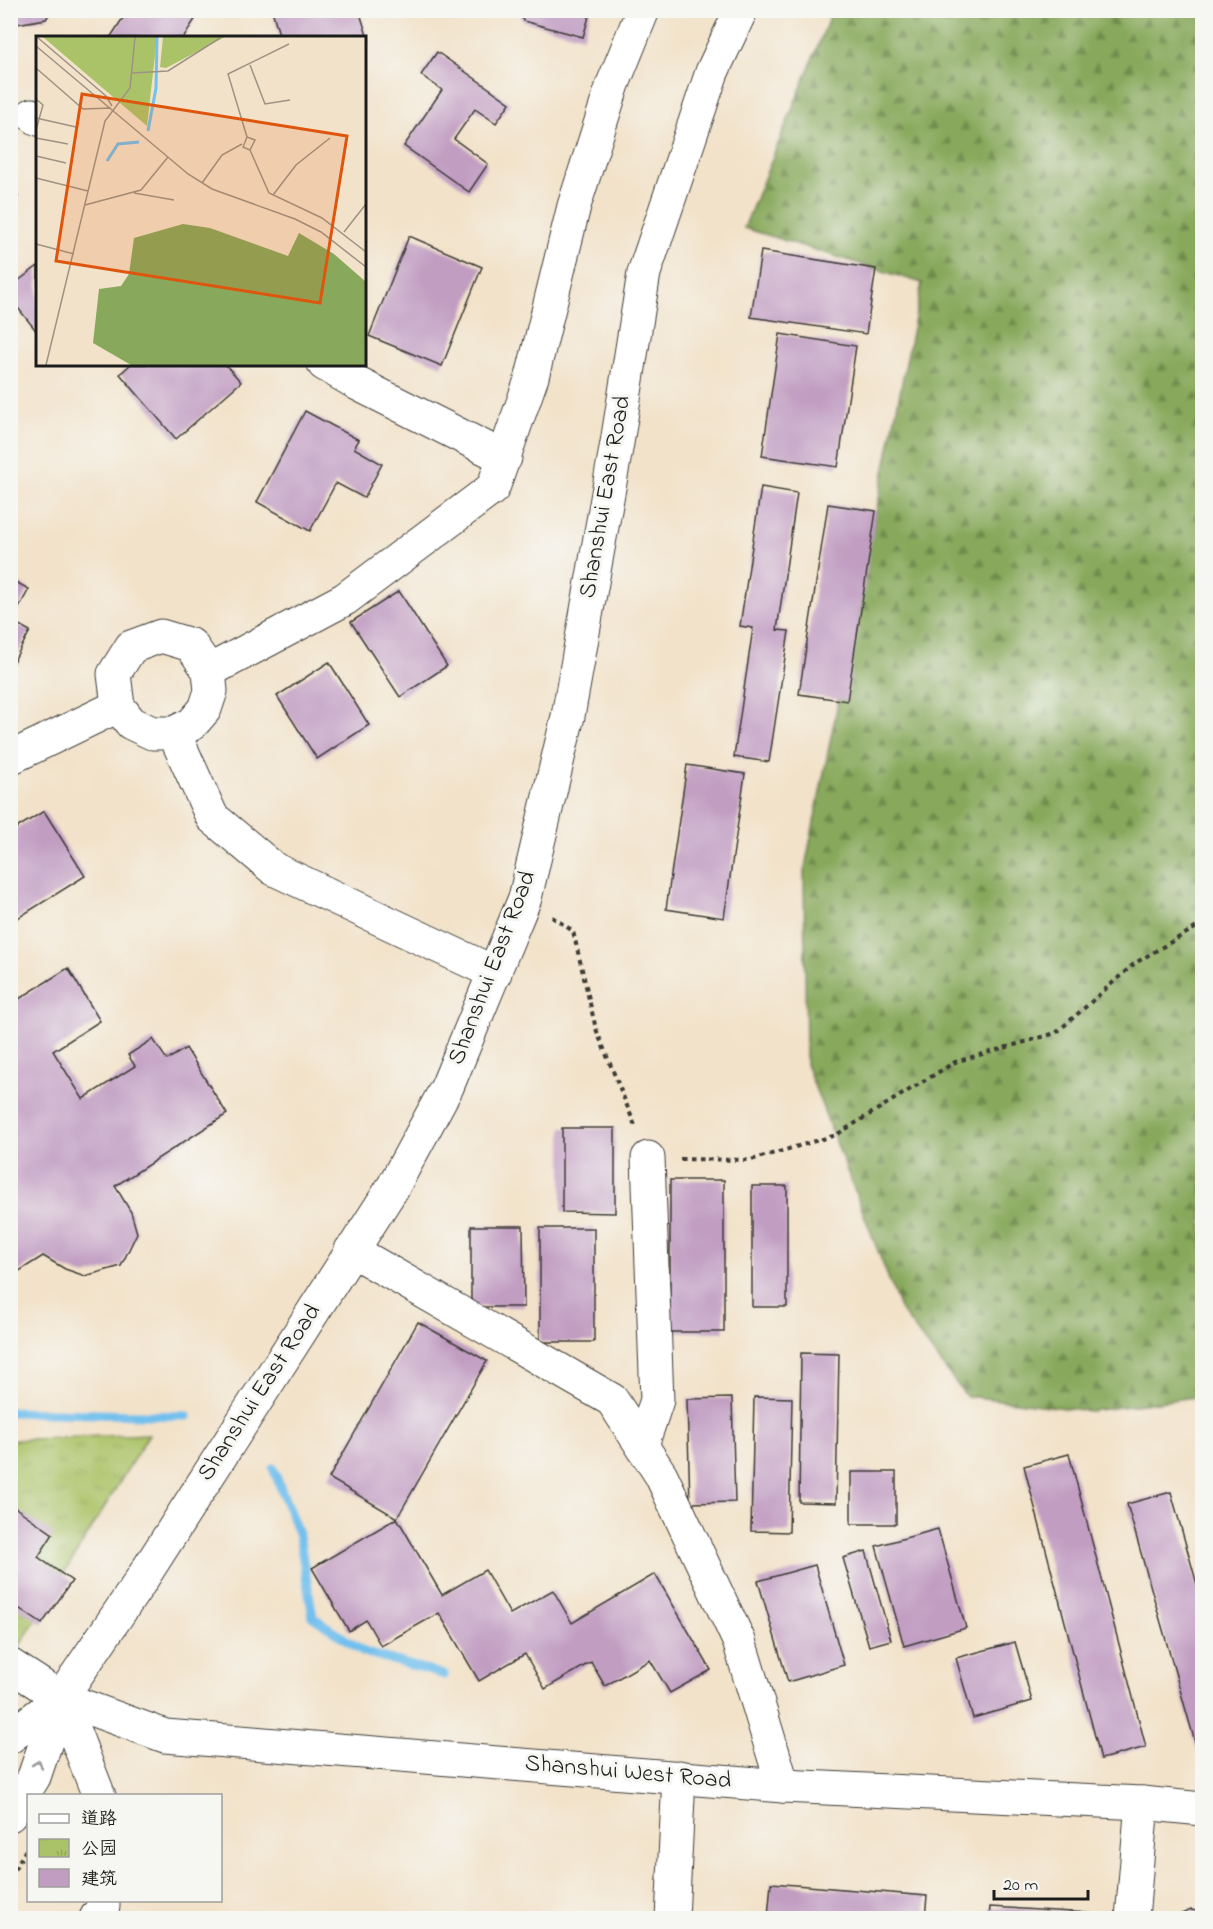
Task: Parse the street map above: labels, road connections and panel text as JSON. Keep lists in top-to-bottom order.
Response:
{
  "streets": {
    "main road": ["Shanshui East Road", "Shanshui West Road"]
  },
  "crossings": [
    ["Shanshui East Road", "Shanshui West Road"]
  ],
  "legend": ["道路", "公园", "建筑"],
  "scale_bar": "20 m"
}
